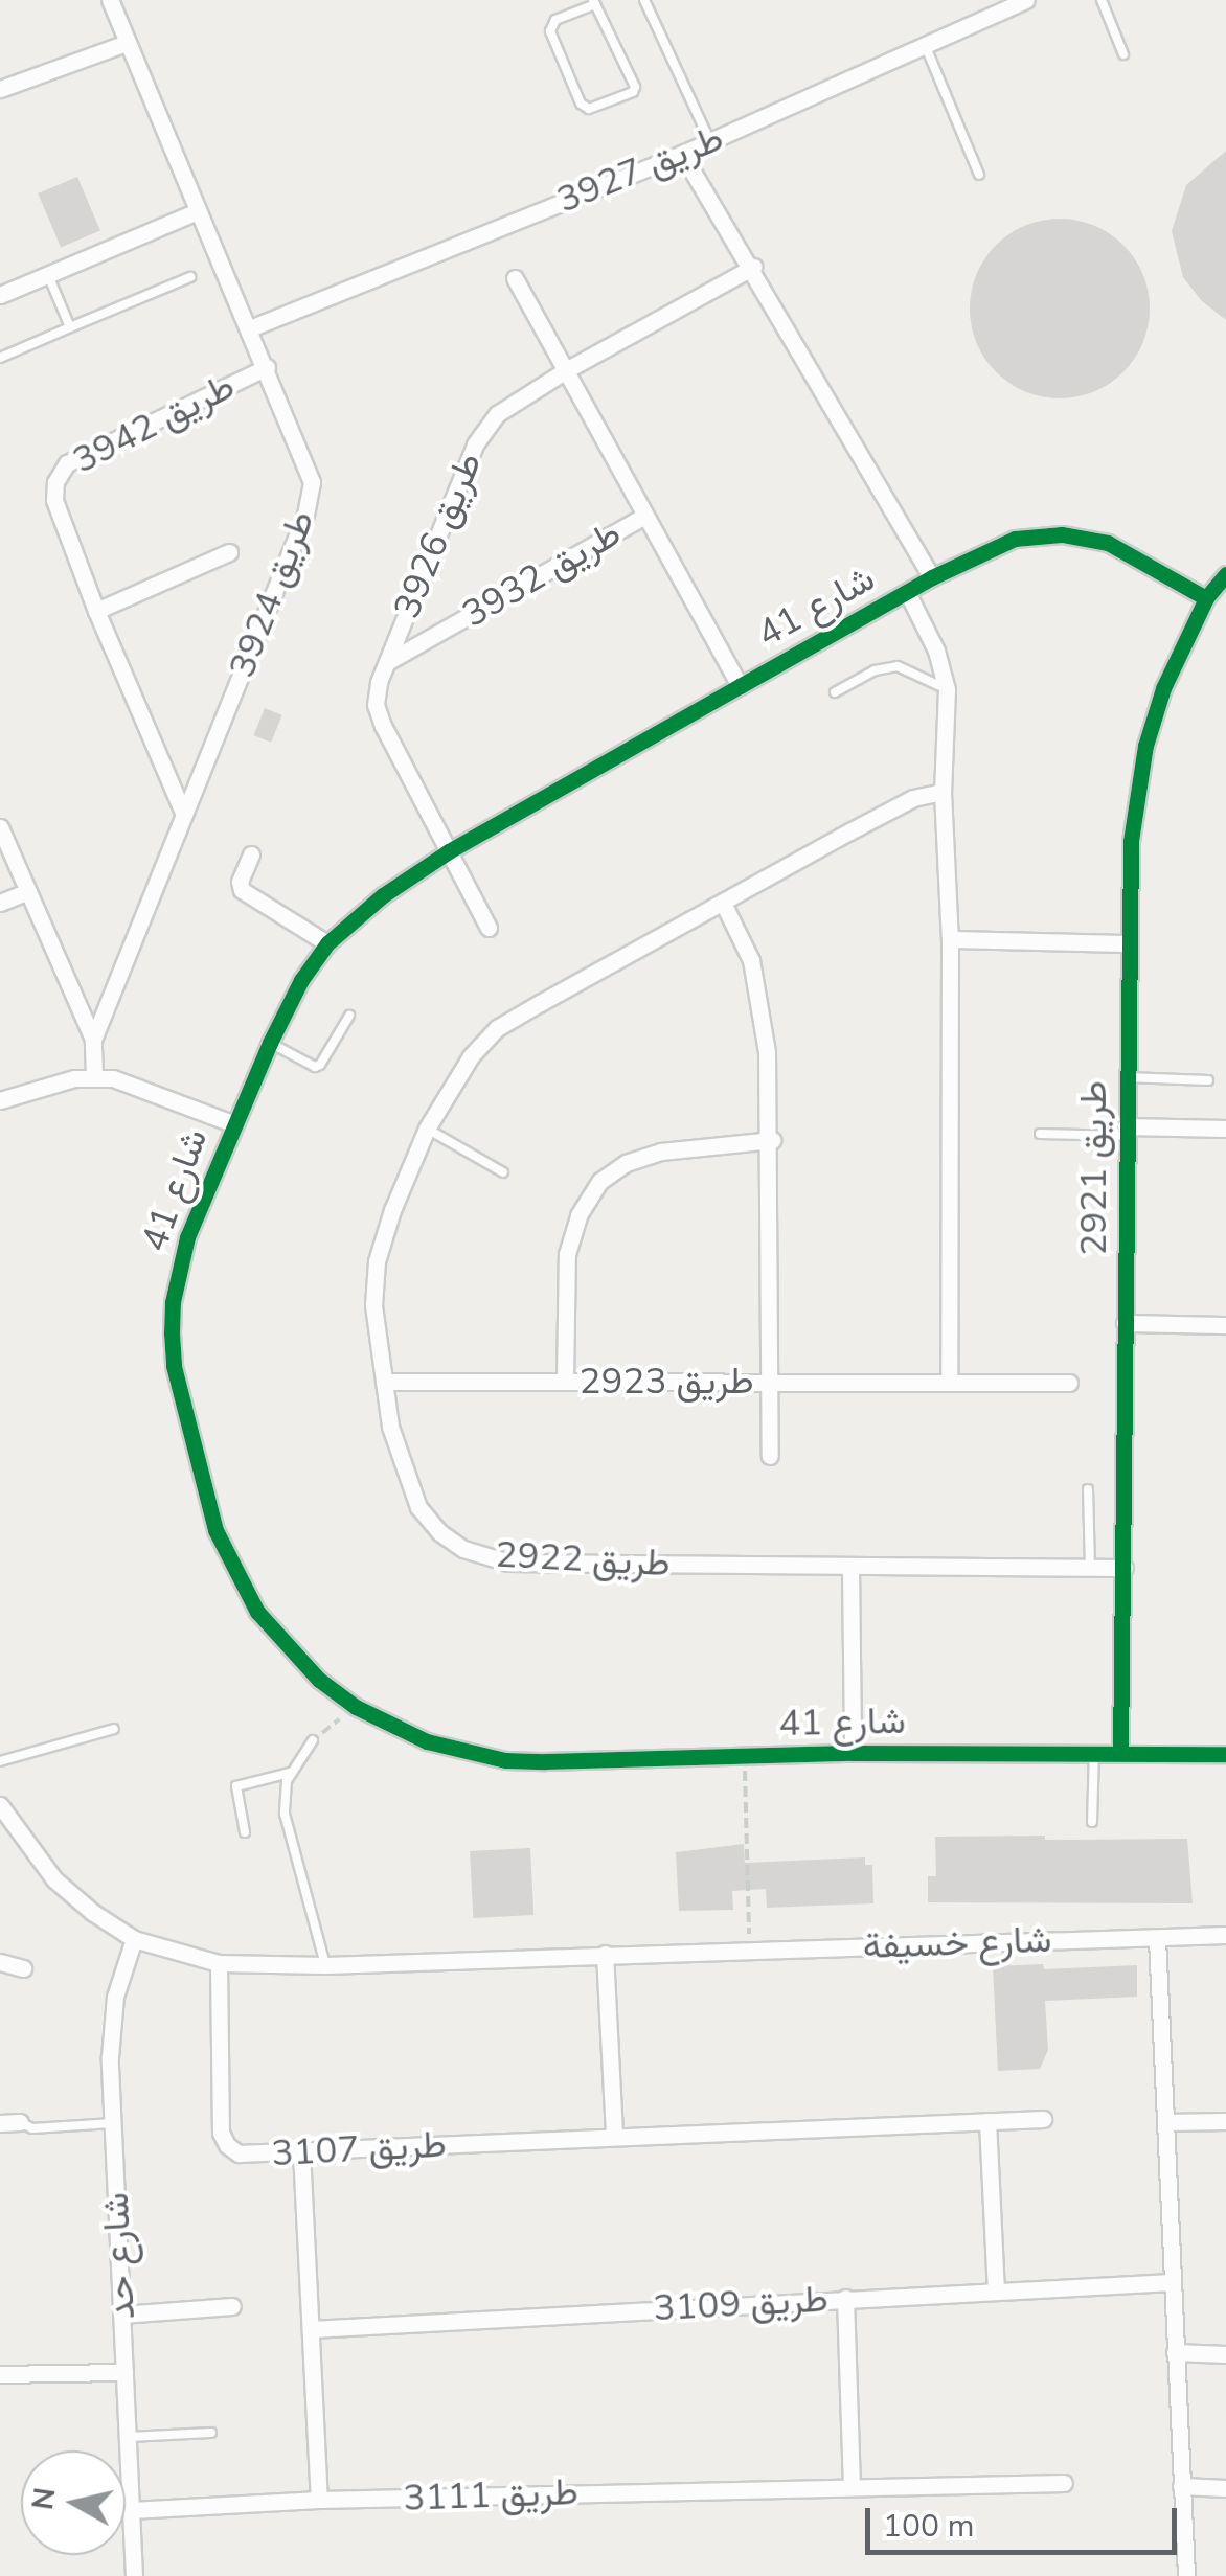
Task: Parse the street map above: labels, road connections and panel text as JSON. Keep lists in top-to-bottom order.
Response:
{
  "streets": {
    "street": [
      "طريق 3927",
      "طريق 3942",
      "طريق 3926",
      "طريق 3932",
      "طريق 3924",
      "شارع 41",
      "طريق 2921",
      "طريق 2923",
      "طريق 2922",
      "شارع خسيفة",
      "طريق 3107",
      "شارع حد",
      "طريق 3109",
      "طريق 3111"
    ]
  },
  "crossings": [
    ["طريق 3927", "طريق 3924"],
    ["طريق 3942", "طريق 3924"],
    ["طريق 3926", "طريق 3932"],
    ["طريق 3926", "شارع 41"],
    ["طريق 3932", "شارع 41"],
    ["شارع 41", "طريق 2921"],
    ["طريق 2921", "طريق 2922"],
    ["طريق 2923", "طريق 2922"],
    ["شارع خسيفة", "طريق 3107"],
    ["شارع خسيفة", "شارع حد"],
    ["شارع حد", "طريق 3111"]
  ],
  "scale_bar": "100 m",
  "north": "left"
}
